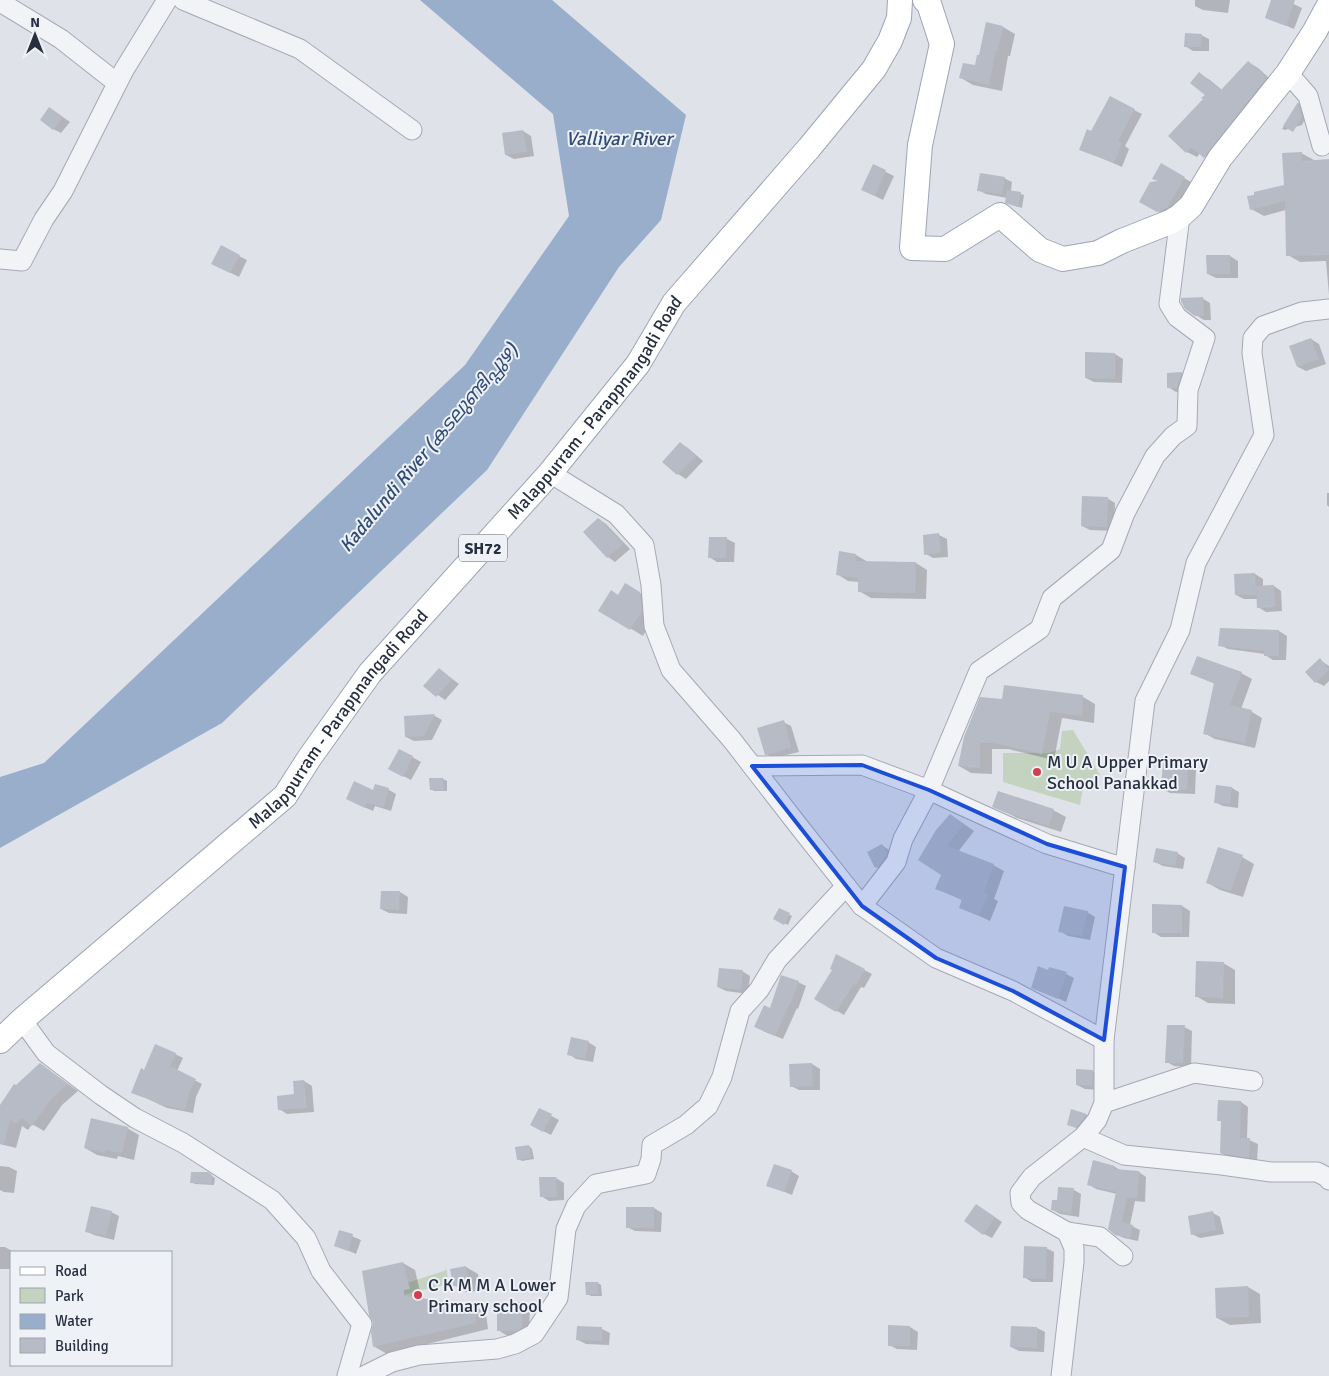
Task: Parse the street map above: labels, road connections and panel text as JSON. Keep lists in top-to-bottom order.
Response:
{
  "streets": {
    "main road": ["Malappurram - Parappnangadi Road", "SH72"]
  },
  "water": ["Valliyar River", "Kadalundi River (കടലുണ്ടിപ്പുഴ)"],
  "places": ["M U A Upper Primary School Panakkad", "C K M M A Lower Primary school"],
  "legend": [
    "Road",
    "Park",
    "Water",
    "Building"
  ],
  "north": "top"
}
